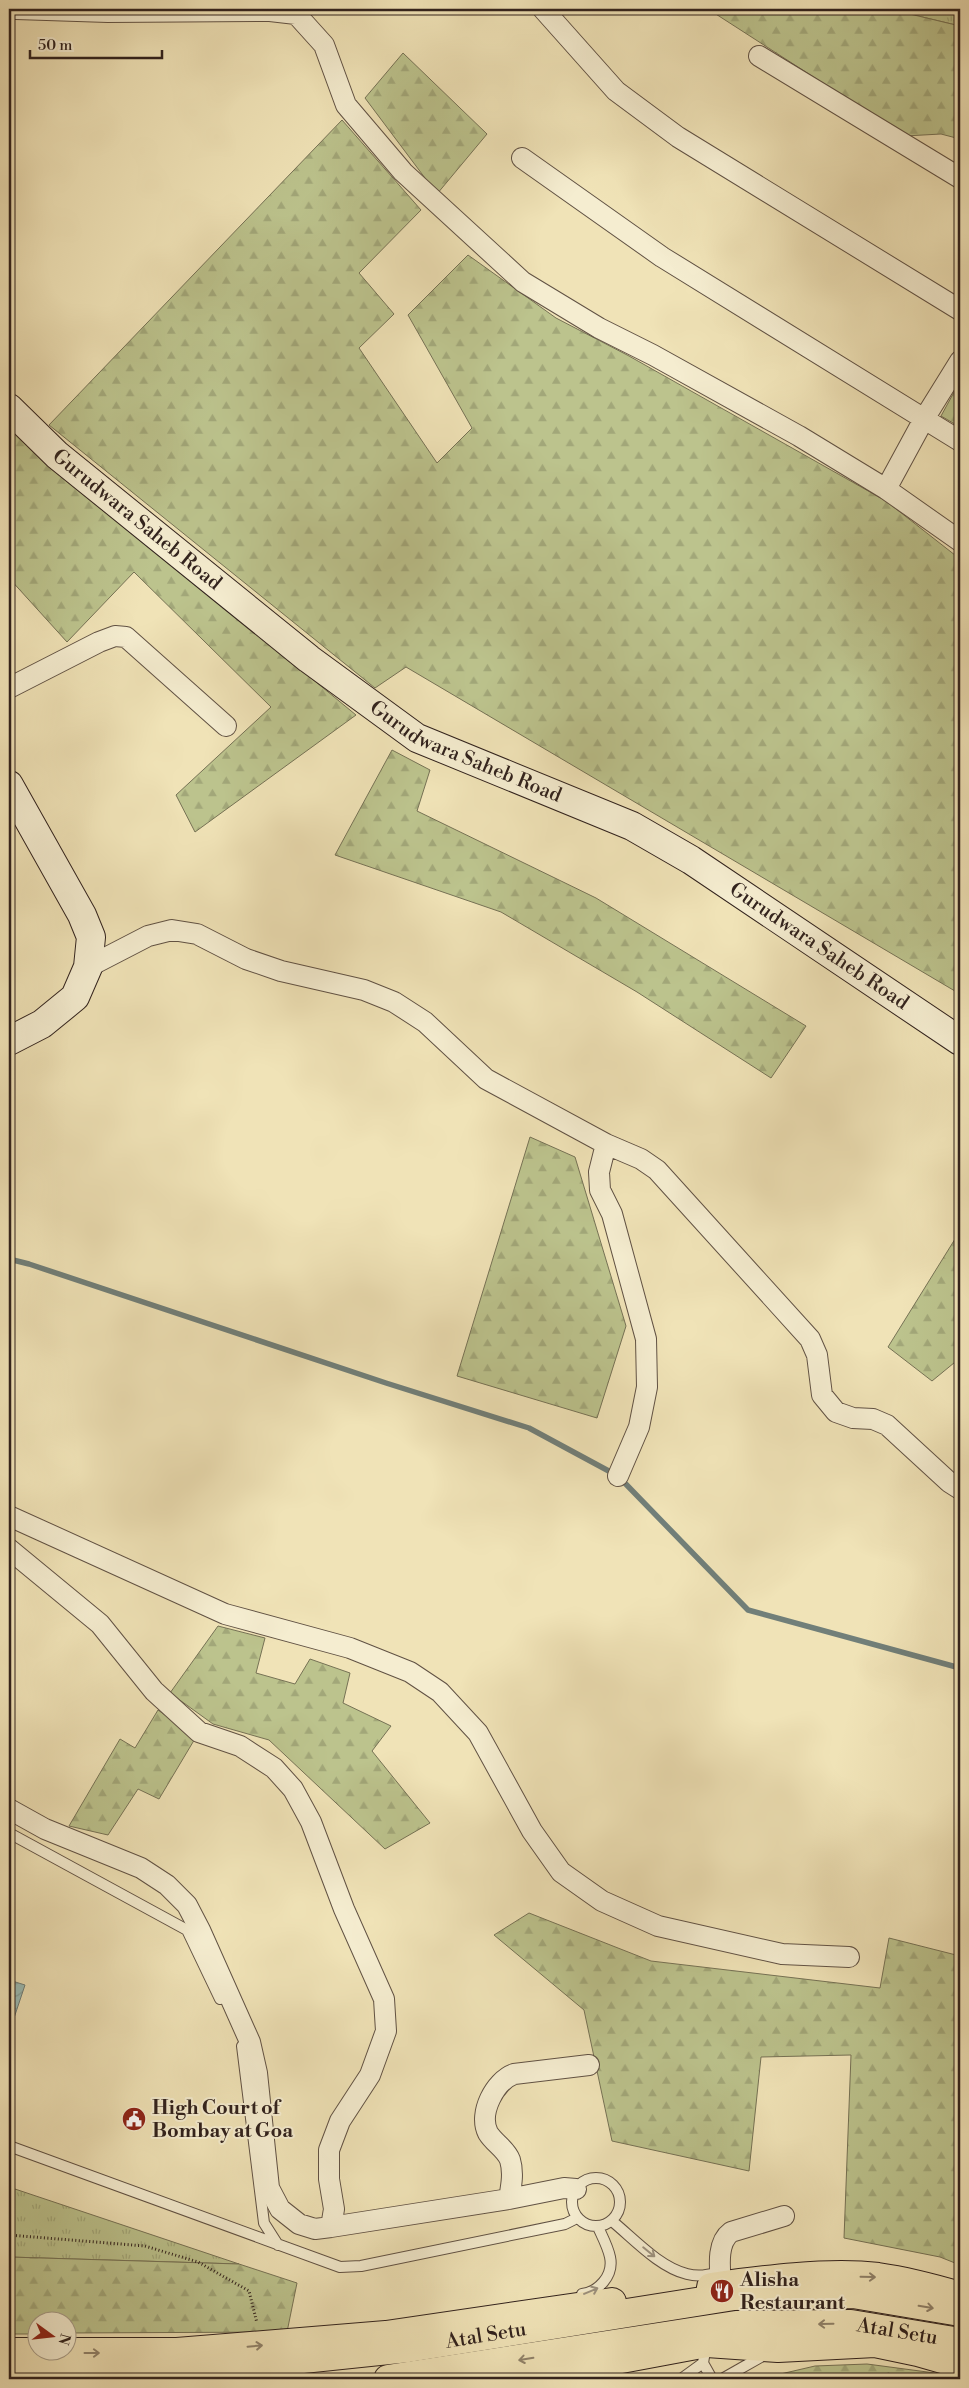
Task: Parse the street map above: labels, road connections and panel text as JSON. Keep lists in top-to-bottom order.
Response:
{
  "streets": {
    "main road": ["Atal Setu"],
    "street": ["Gurudwara Saheb Road"]
  },
  "places": {
    "public building": ["High Court of Bombay at Goa"],
    "restaurant": ["Alisha Restaurant"]
  },
  "scale_bar": "50 m",
  "north": "right"
}
